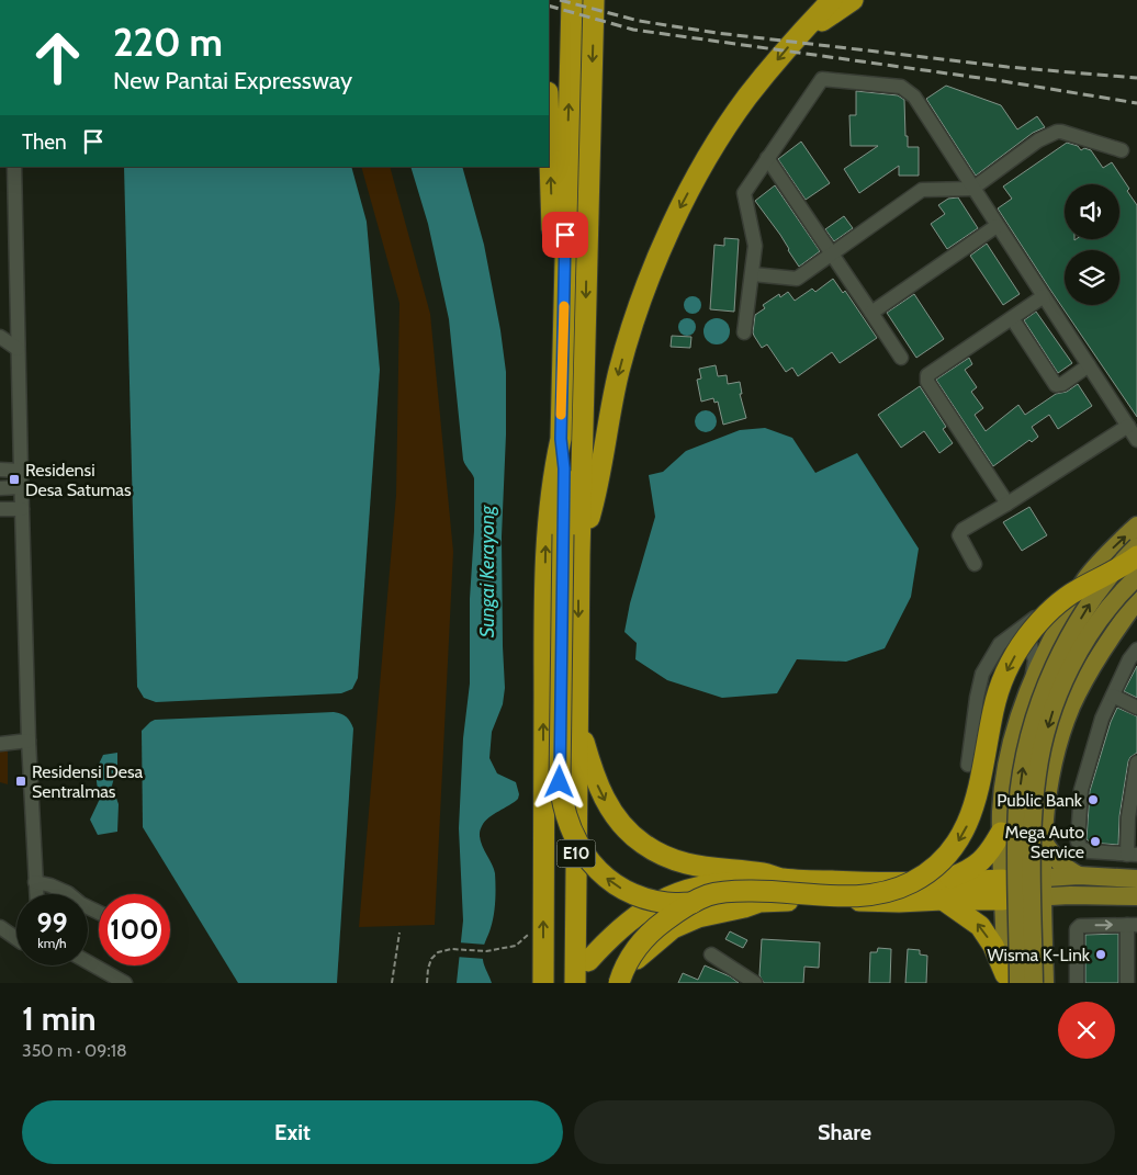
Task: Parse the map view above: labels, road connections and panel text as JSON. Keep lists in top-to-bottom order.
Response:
{
  "streets": {
    "highway": ["E10"]
  },
  "water": ["Sungai Kerayong"],
  "places": {
    "transit": ["Residensi Desa Satumas", "Residensi Desa Sentralmas"],
    "other": ["Public Bank", "Mega Auto Service", "Wisma K-Link"]
  },
  "page": {
    "turn": ["220 m", "New Pantai Expressway"],
    "then": "Then",
    "speed": "99 km/h",
    "limit": "100",
    "heading": ["1 min", "350 m · 09:18"],
    "buttons": ["Exit", "Share"]
  }
}
